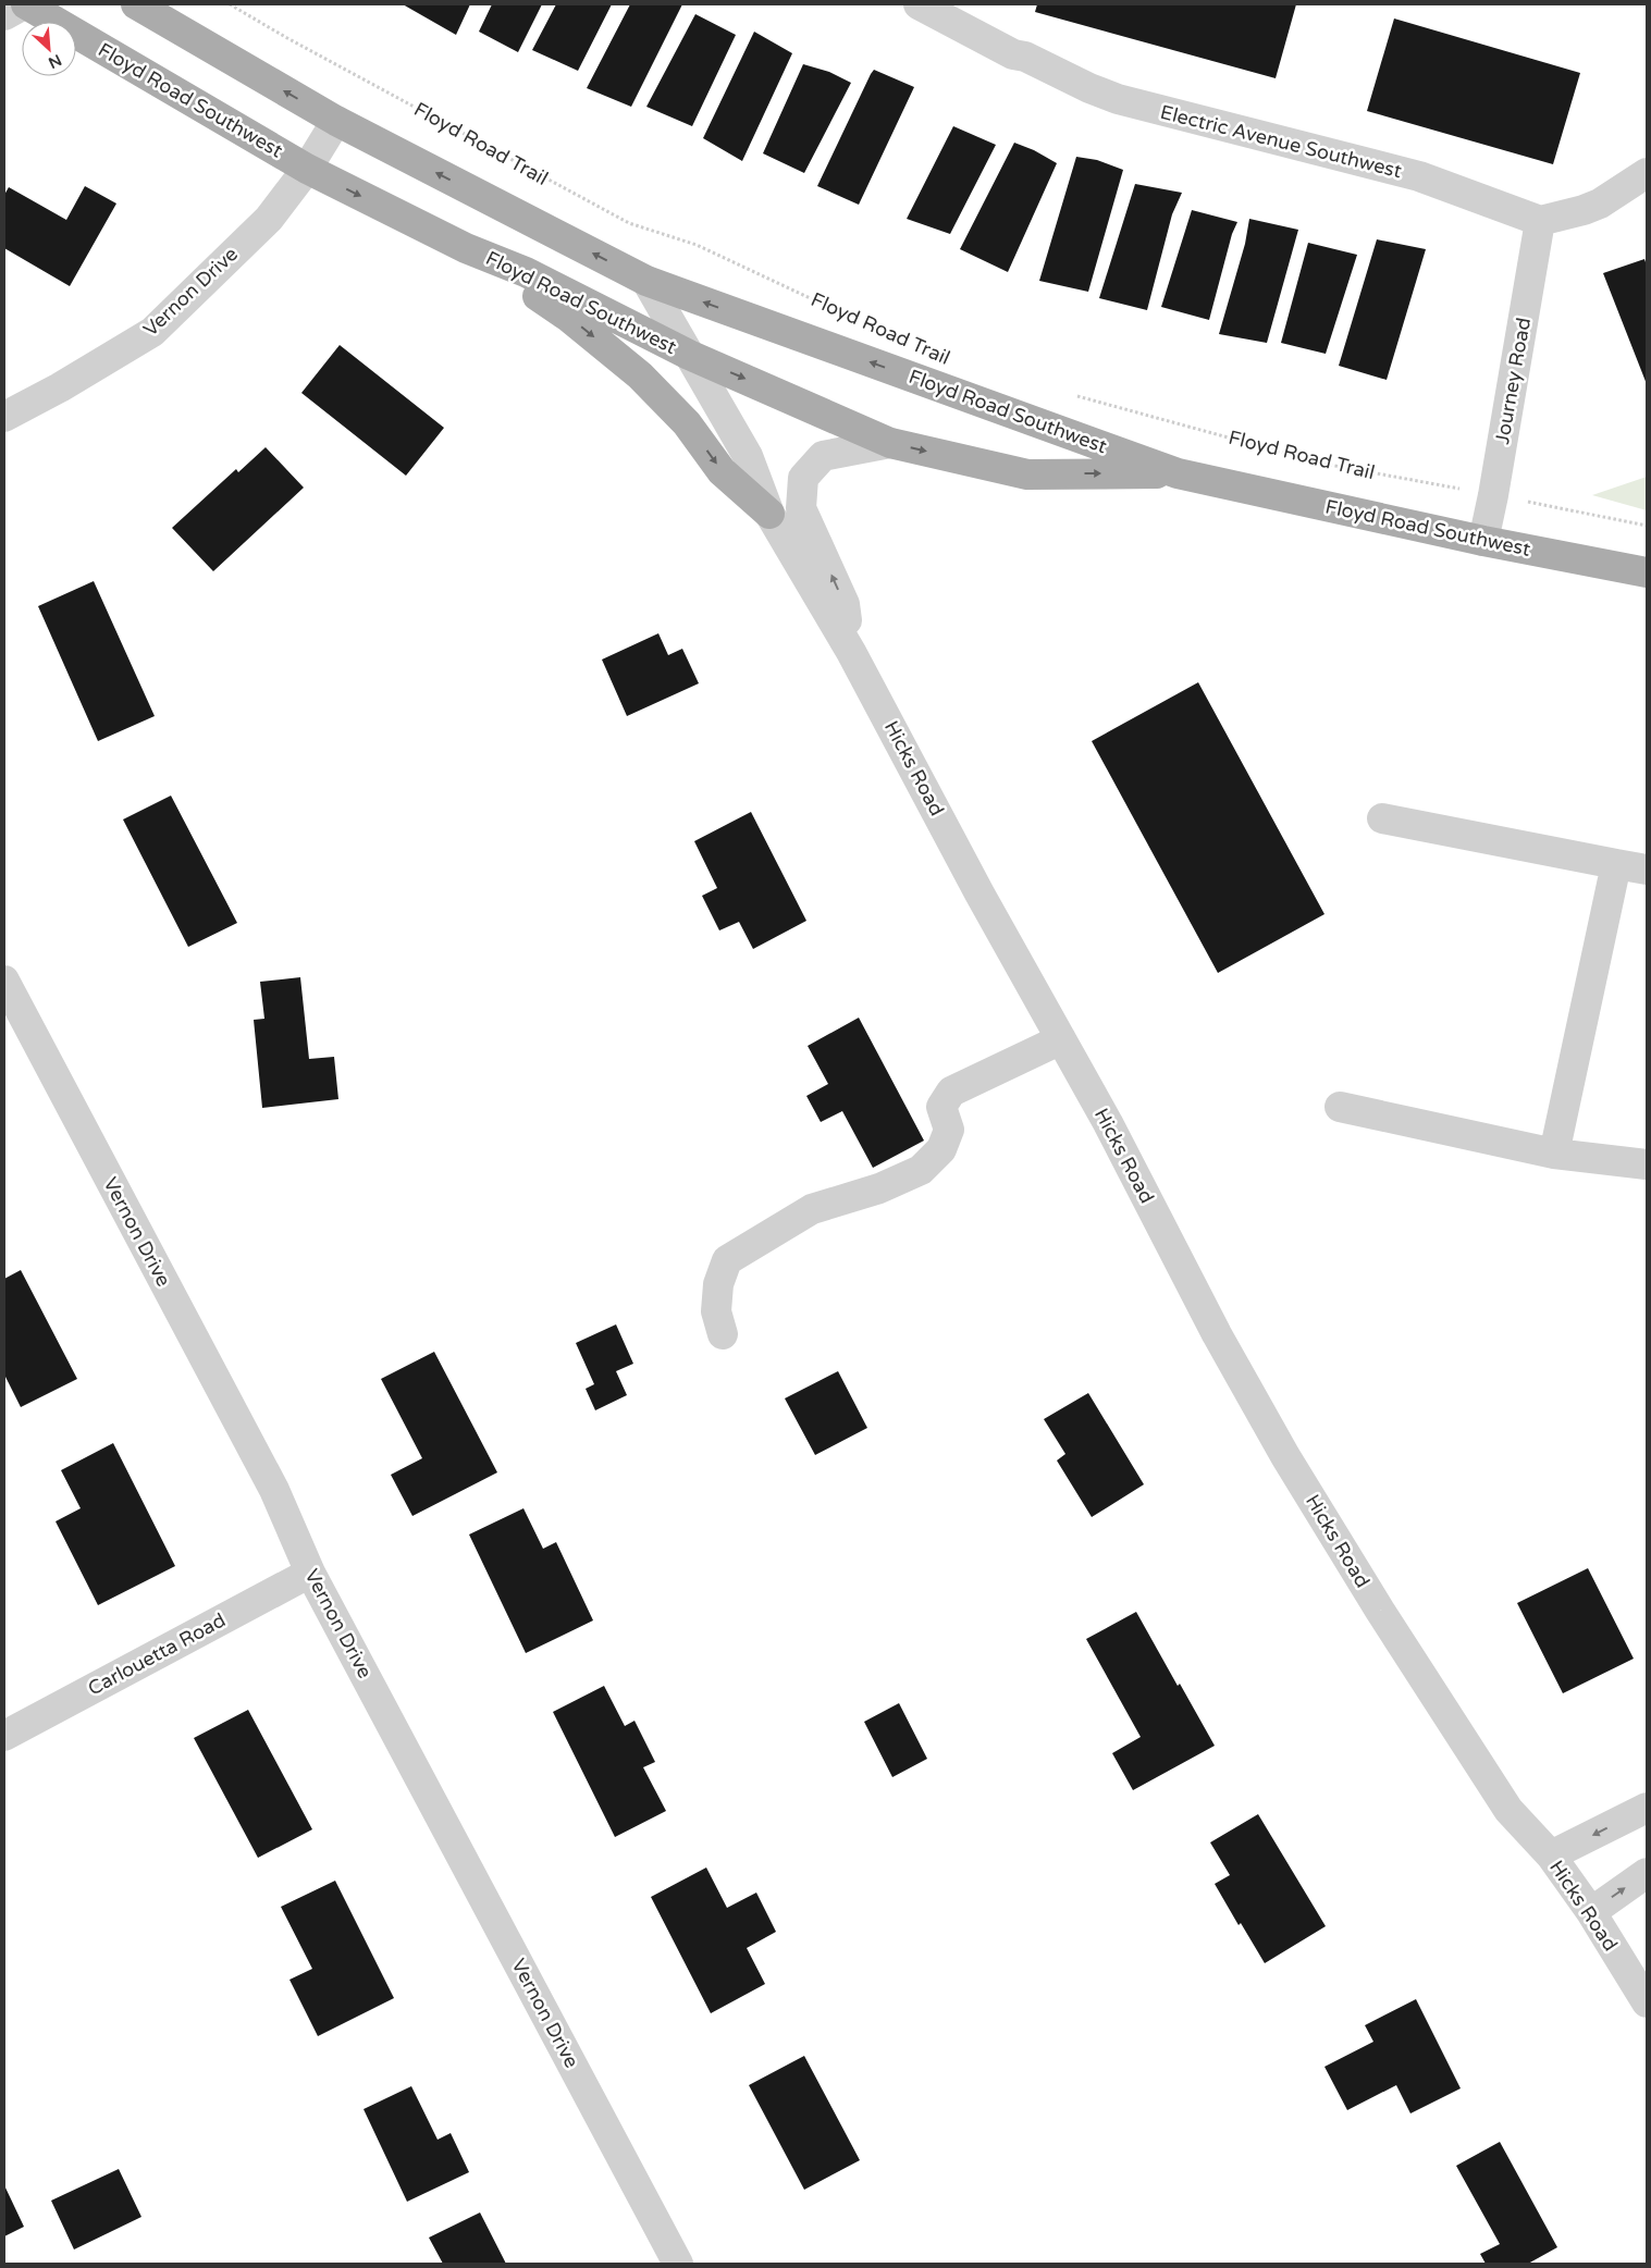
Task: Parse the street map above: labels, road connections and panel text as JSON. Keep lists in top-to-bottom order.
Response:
{
  "streets": {
    "main road": ["Floyd Road Southwest"],
    "street": [
      "Electric Avenue Southwest",
      "Vernon Drive",
      "Journey Road",
      "Hicks Road",
      "Carlouetta Road"
    ],
    "path": ["Floyd Road Trail"]
  },
  "crossings": [
    ["Floyd Road Southwest", "Vernon Drive"],
    ["Floyd Road Southwest", "Journey Road"],
    ["Floyd Road Southwest", "Hicks Road"],
    ["Electric Avenue Southwest", "Journey Road"],
    ["Floyd Road Trail", "Journey Road"],
    ["Vernon Drive", "Carlouetta Road"]
  ],
  "north": "bottom right"
}
